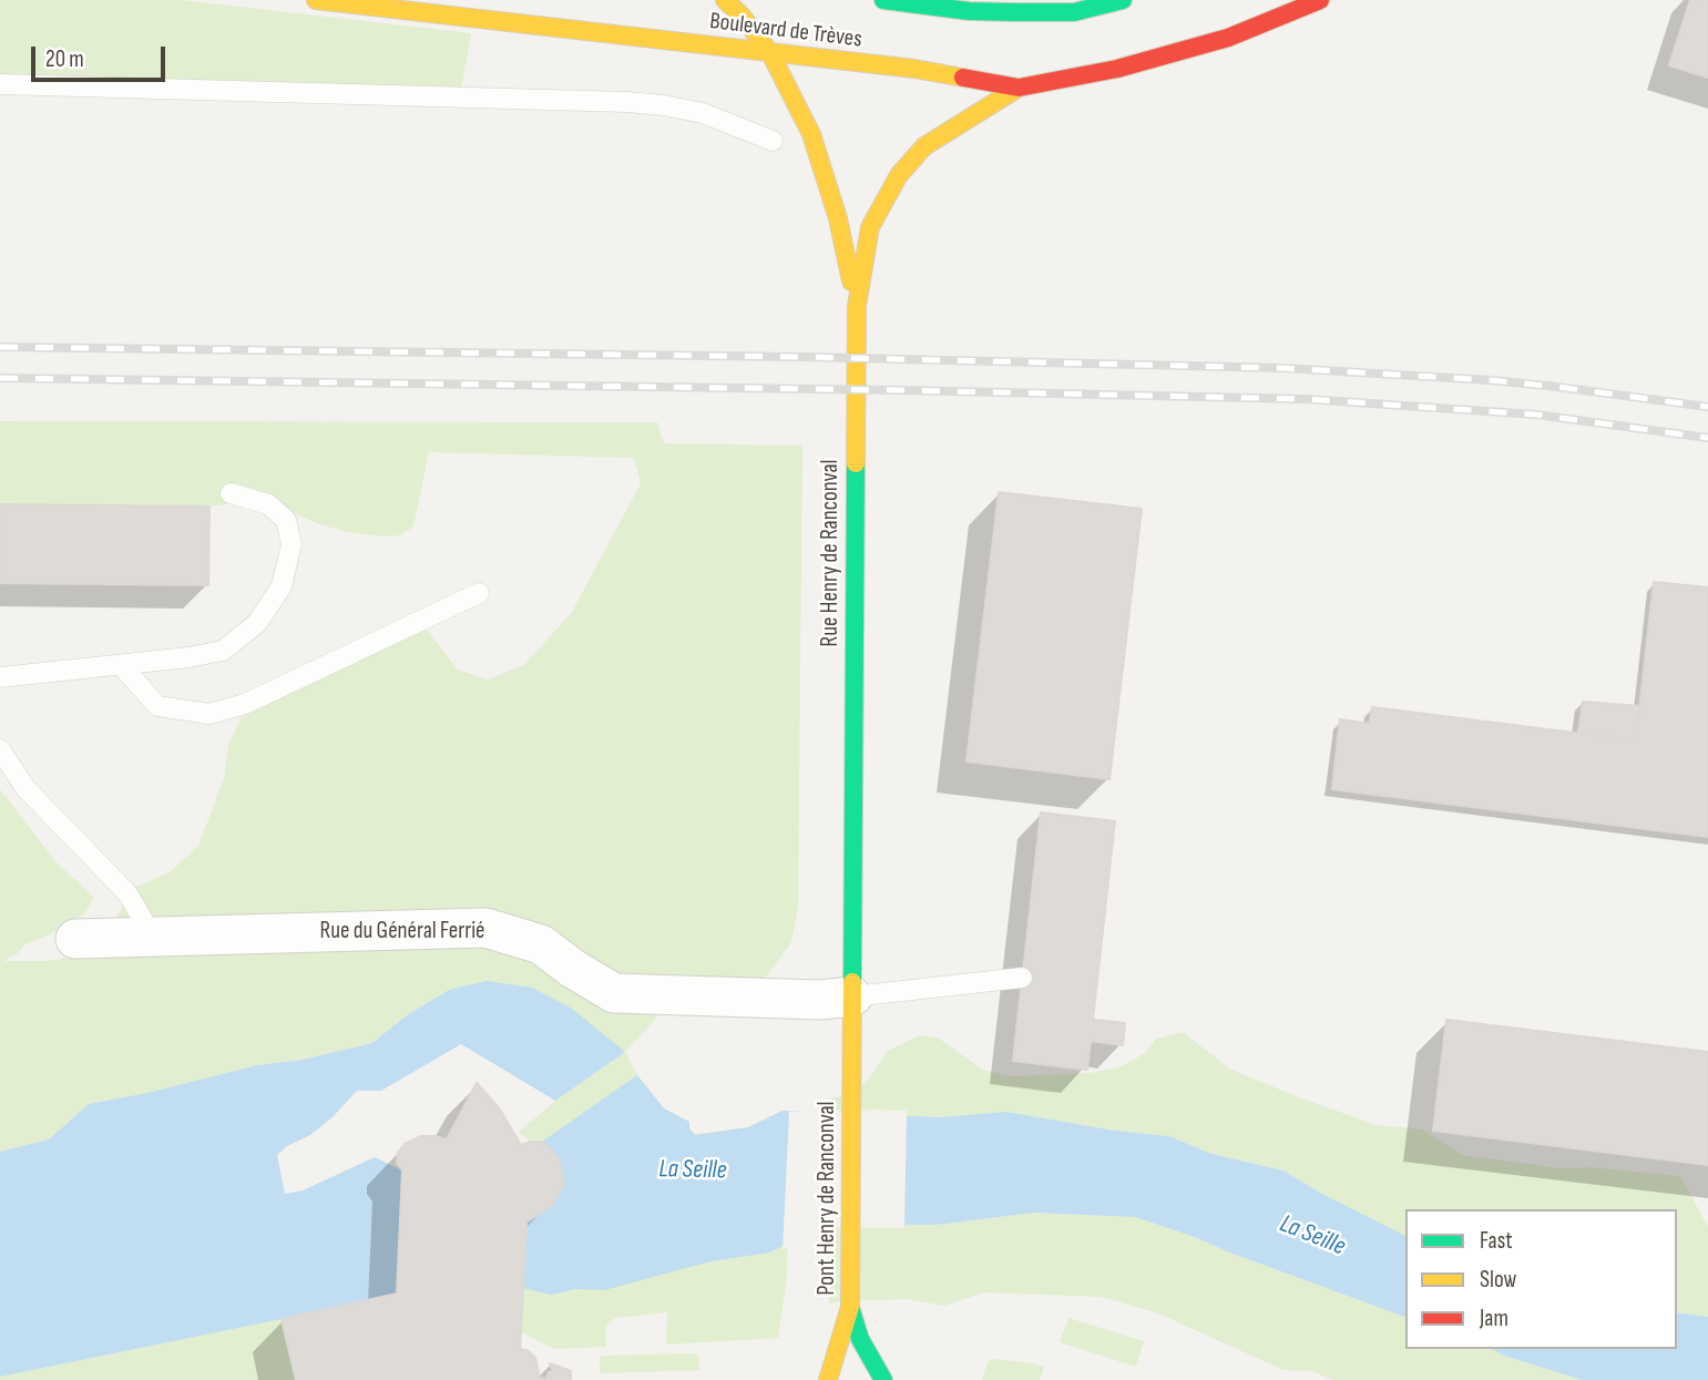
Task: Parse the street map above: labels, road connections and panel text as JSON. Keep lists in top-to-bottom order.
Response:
{
  "streets": {
    "main road": ["Boulevard de Trèves", "Rue Henry de Ranconval", "Pont Henry de Ranconval"],
    "street": ["Rue du Général Ferrié"]
  },
  "crossings": [
    ["Boulevard de Trèves", "Rue Henry de Ranconval"],
    ["Rue Henry de Ranconval", "Rue du Général Ferrié"],
    ["Rue Henry de Ranconval", "Pont Henry de Ranconval"]
  ],
  "water": ["La Seille"],
  "legend": ["Fast", "Slow", "Jam"],
  "scale_bar": "20 m"
}
